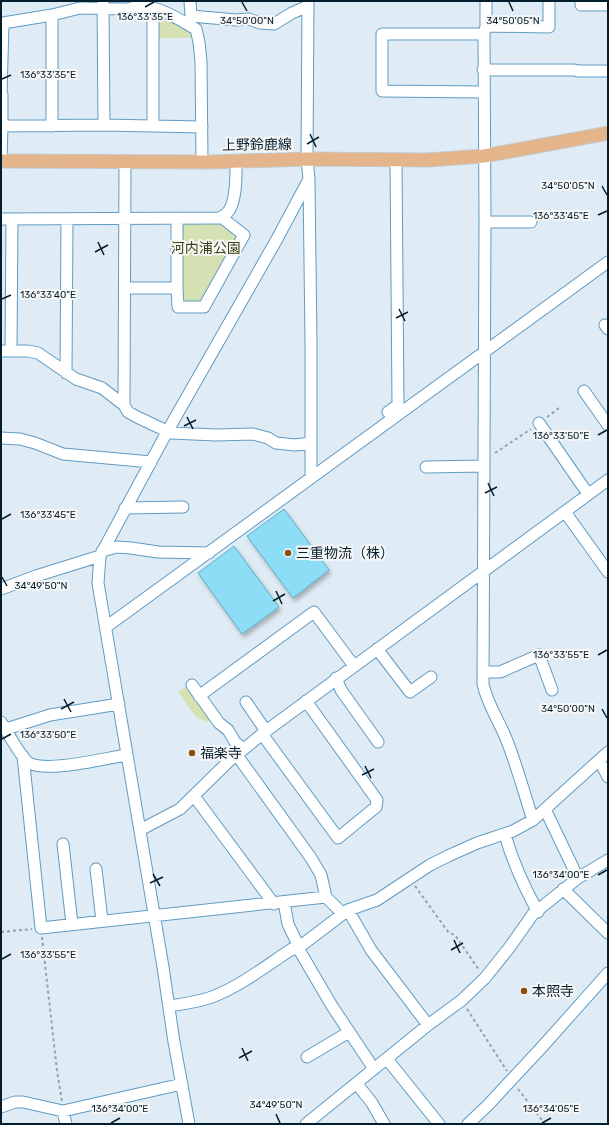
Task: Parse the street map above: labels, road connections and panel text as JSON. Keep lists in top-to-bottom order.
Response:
{
  "streets": {
    "main road": ["上野鈴鹿線"]
  },
  "parks": ["河内浦公園"],
  "places": ["三重物流（株）", "福楽寺", "本照寺"],
  "coordinates": [
    "136°33'35\"E",
    "34°50'00\"N",
    "34°50'05\"N",
    "136°33'45\"E",
    "136°33'40\"E",
    "136°33'50\"E",
    "34°49'50\"N",
    "136°33'55\"E",
    "136°34'00\"E",
    "136°34'05\"E"
  ]
}
